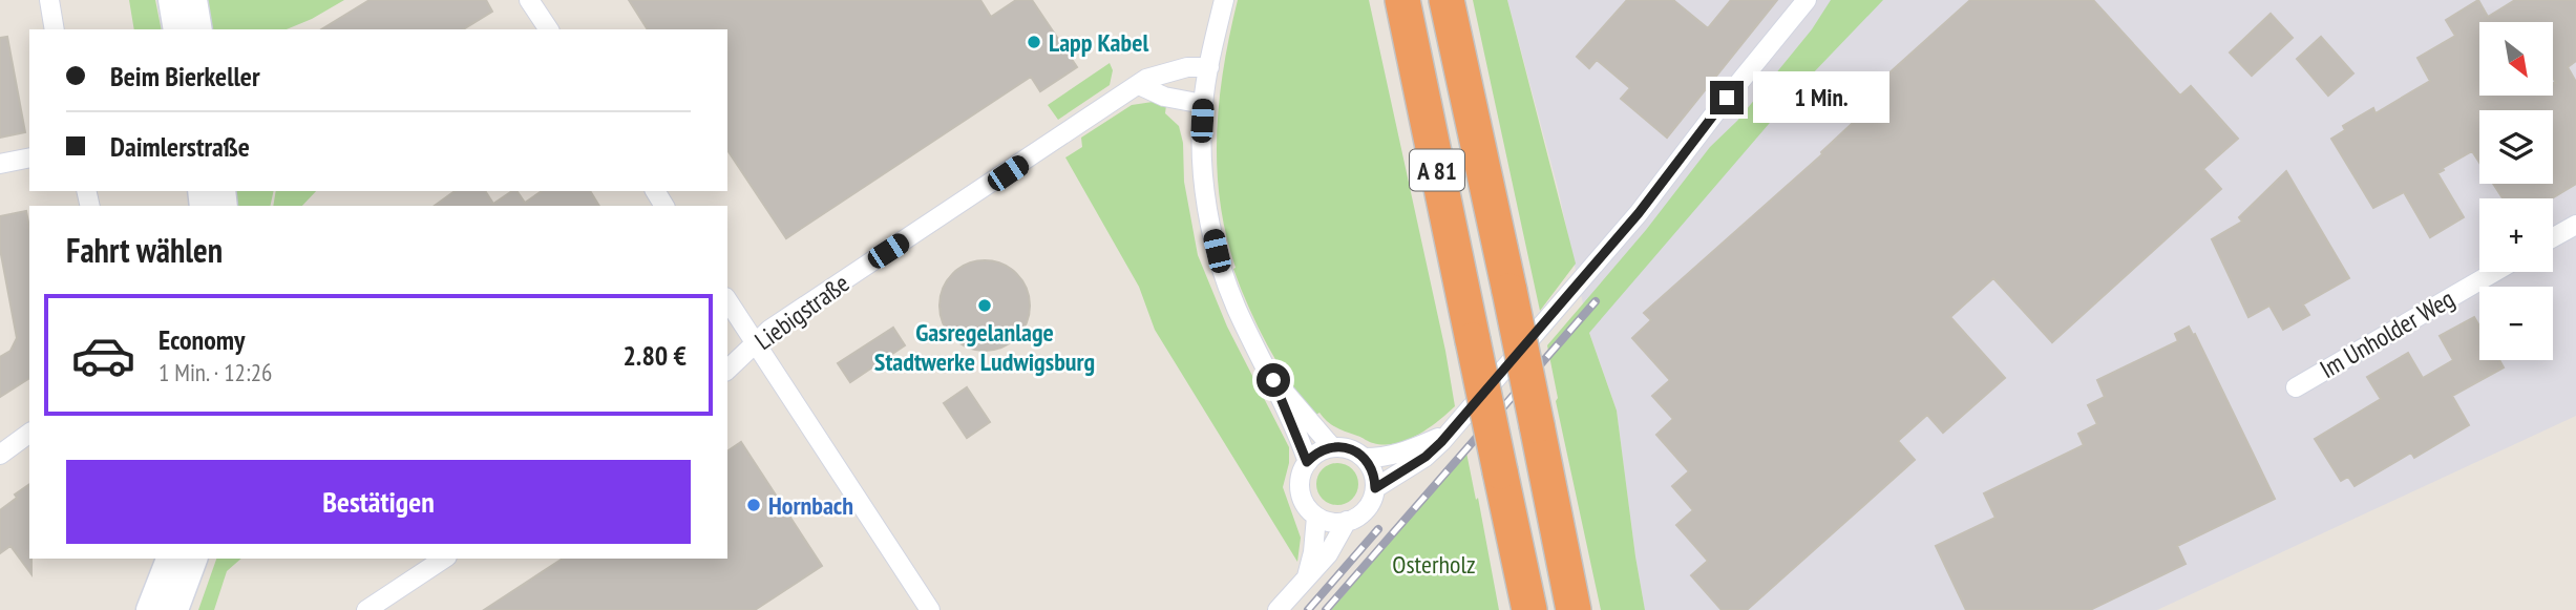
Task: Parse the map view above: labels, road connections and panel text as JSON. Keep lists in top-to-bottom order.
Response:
{
  "streets": {
    "highway": ["A 81"],
    "street": ["Liebigstraße", "Im Unholder Weg"]
  },
  "parks": ["Osterholz"],
  "places": ["Lapp Kabel", "Gasregelanlage Stadtwerke Ludwigsburg", "Hornbach"],
  "north": "bottom right",
  "page": {
    "map_buttons": ["+", "−"],
    "banner": ["Beim Bierkeller", "Daimlerstraße"],
    "bubble": "1 Min.",
    "heading": "Fahrt wählen",
    "list": [
      {
        "name": "Economy",
        "note": "1 Min. · 12:26",
        "value": "2.80 €"
      }
    ],
    "buttons": "Bestätigen"
  }
}
